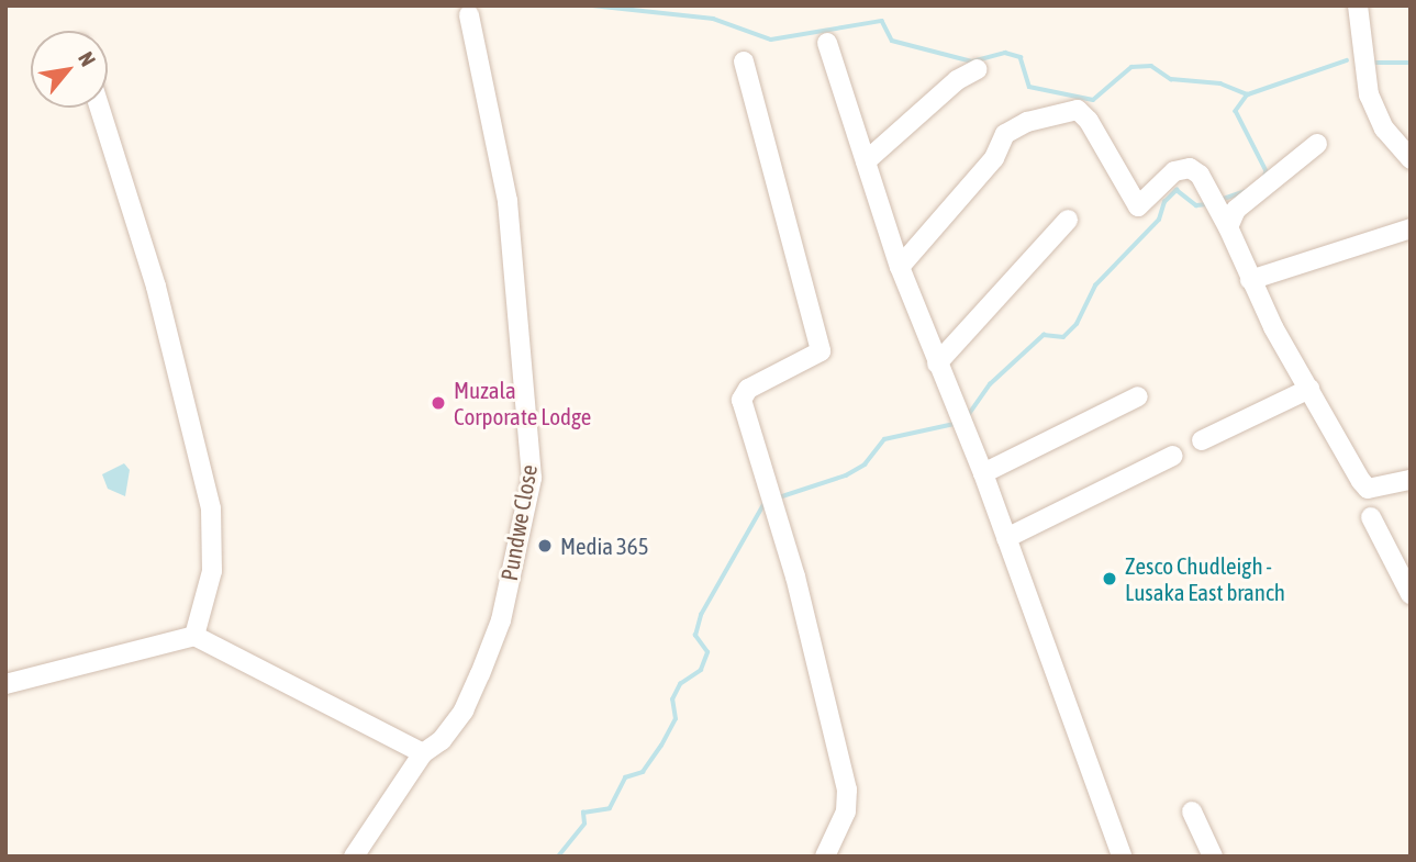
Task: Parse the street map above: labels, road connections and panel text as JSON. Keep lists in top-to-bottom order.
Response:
{
  "streets": {
    "street": ["Pundwe Close"]
  },
  "places": ["Muzala Corporate Lodge", "Media 365", "Zesco Chudleigh - Lusaka East branch"],
  "north": "top right"
}
